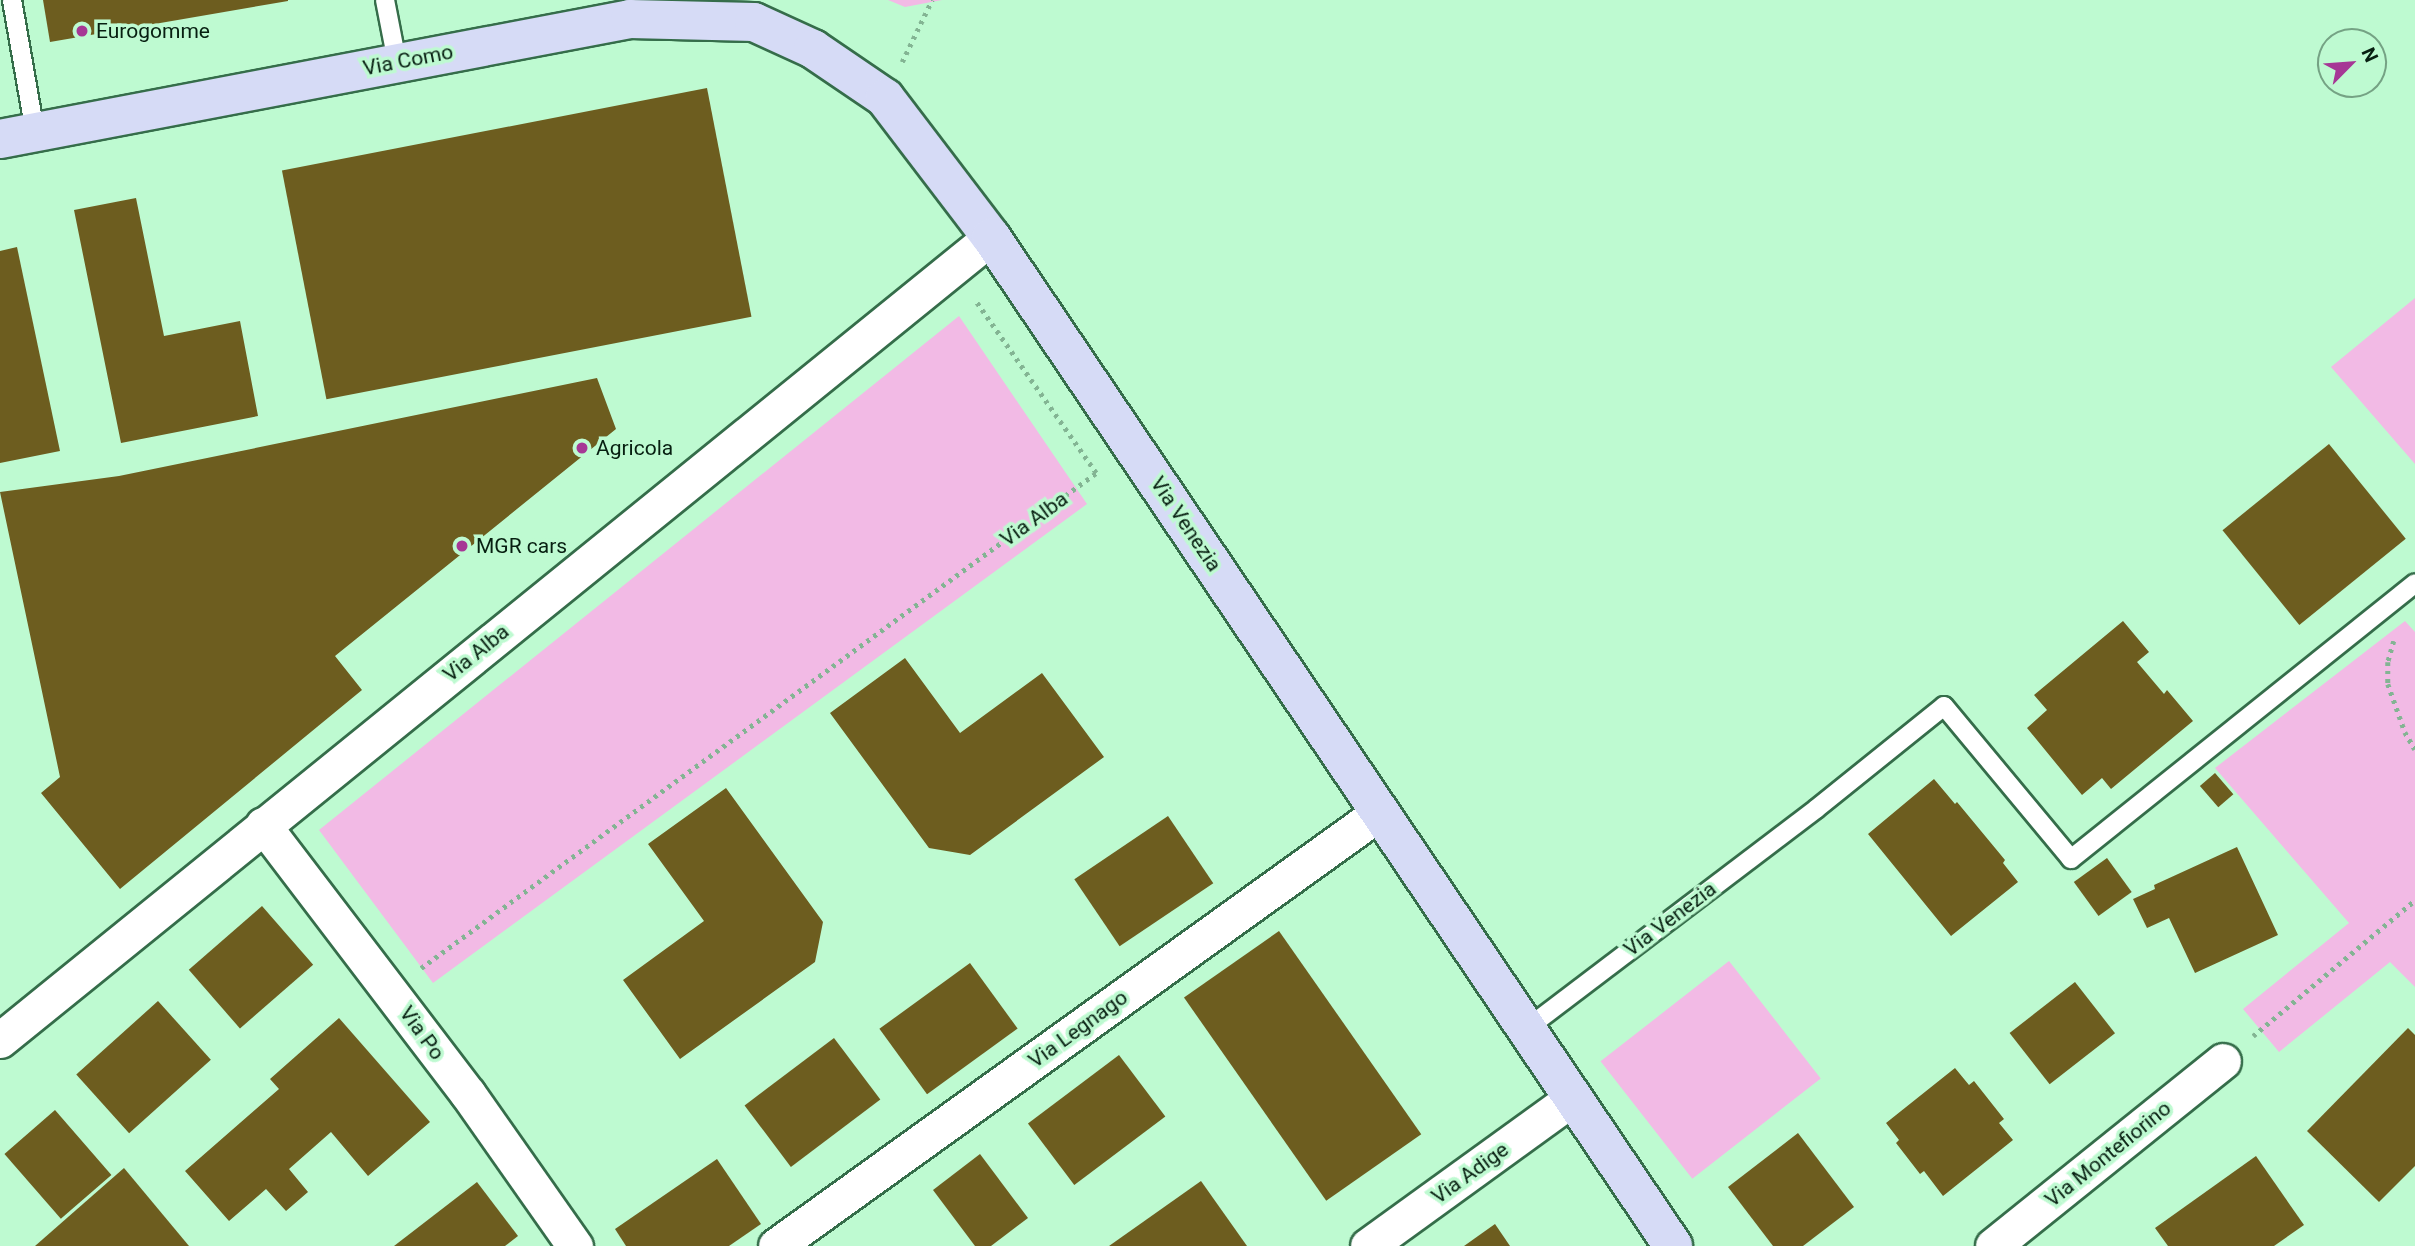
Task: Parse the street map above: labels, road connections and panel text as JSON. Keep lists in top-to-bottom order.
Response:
{
  "streets": {
    "street": [
      "Via Como",
      "Via Alba",
      "Via Venezia",
      "Via Legnago",
      "Via Po",
      "Via Montefiorino",
      "Via Adige"
    ]
  },
  "crossings": [
    ["Via Como", "Via Venezia"],
    ["Via Alba", "Via Venezia"],
    ["Via Alba", "Via Po"],
    ["Via Venezia", "Via Legnago"],
    ["Via Venezia", "Via Adige"]
  ],
  "places": ["Eurogomme", "Agricola", "MGR cars"],
  "north": "top right"
}
